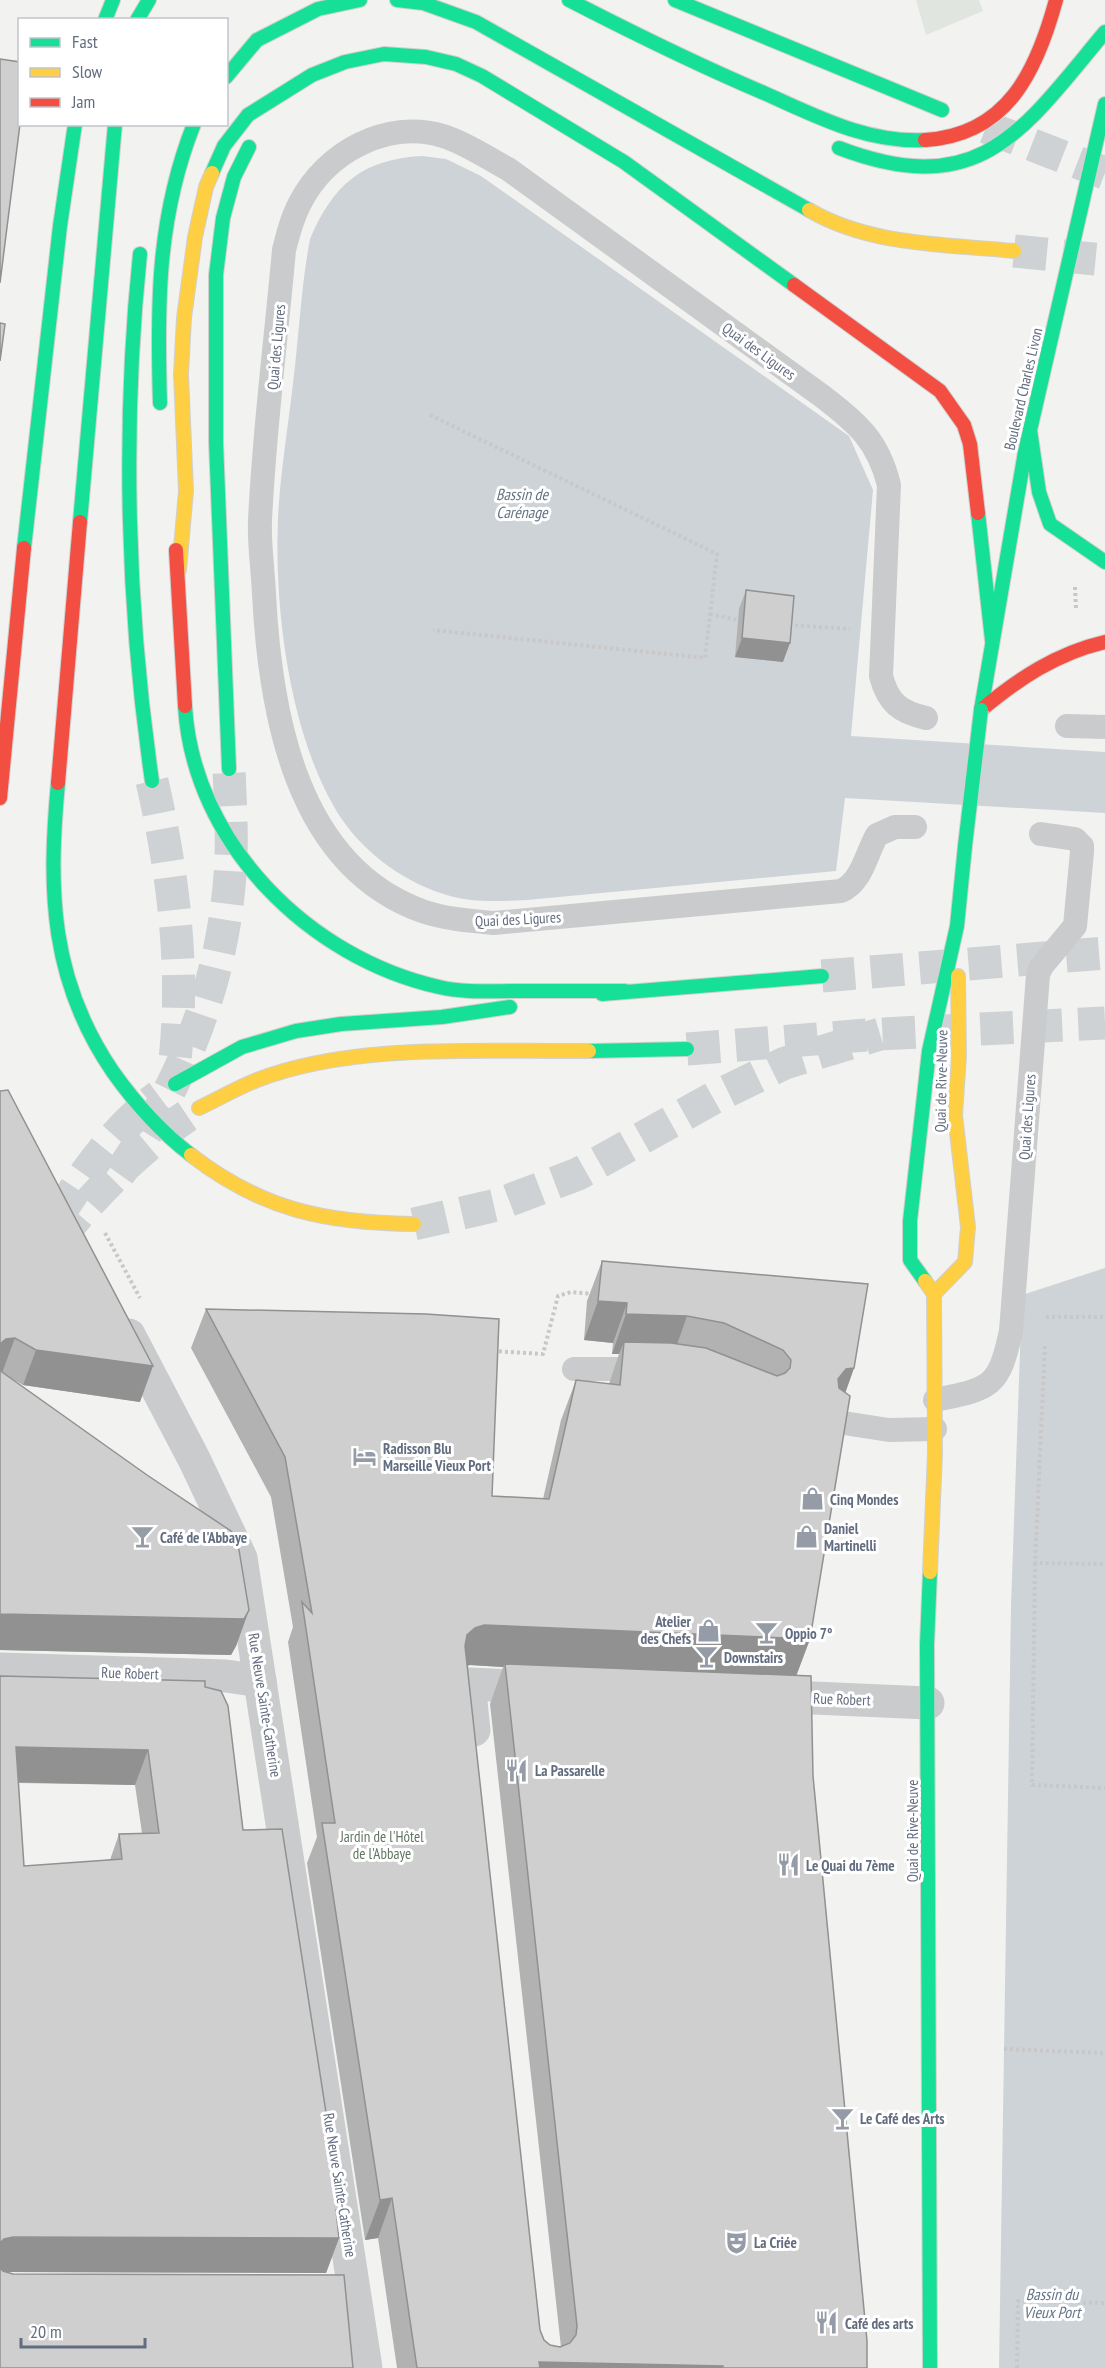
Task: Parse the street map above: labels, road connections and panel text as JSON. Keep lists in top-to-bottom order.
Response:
{
  "streets": {
    "main road": ["Boulevard Charles Livon", "Quai de Rive-Neuve"],
    "street": ["Rue Robert", "Rue Neuve Sainte-Catherine"],
    "lane": ["Quai des Ligures"]
  },
  "crossings": [
    ["Quai des Ligures", "Quai de Rive-Neuve"],
    ["Boulevard Charles Livon", "Quai de Rive-Neuve"],
    ["Quai de Rive-Neuve", "Rue Robert"],
    ["Rue Robert", "Rue Neuve Sainte-Catherine"]
  ],
  "water": ["Bassin de Carénage", "Bassin du Vieux Port"],
  "parks": ["Jardin de l'Hôtel de l'Abbaye"],
  "places": {
    "hotel": ["Radisson Blu Marseille Vieux Port"],
    "shop": ["Cinq Mondes", "Daniel Martinelli", "Atelier des Chefs"],
    "bar": [
      "Café de l'Abbaye",
      "Oppio 7°",
      "Downstairs",
      "Le Café des Arts"
    ],
    "restaurant": ["La Passarelle", "Le Quai du 7ème", "Café des arts"],
    "theatre": ["La Criée"]
  },
  "legend": ["Fast", "Slow", "Jam"],
  "scale_bar": "20 m"
}
